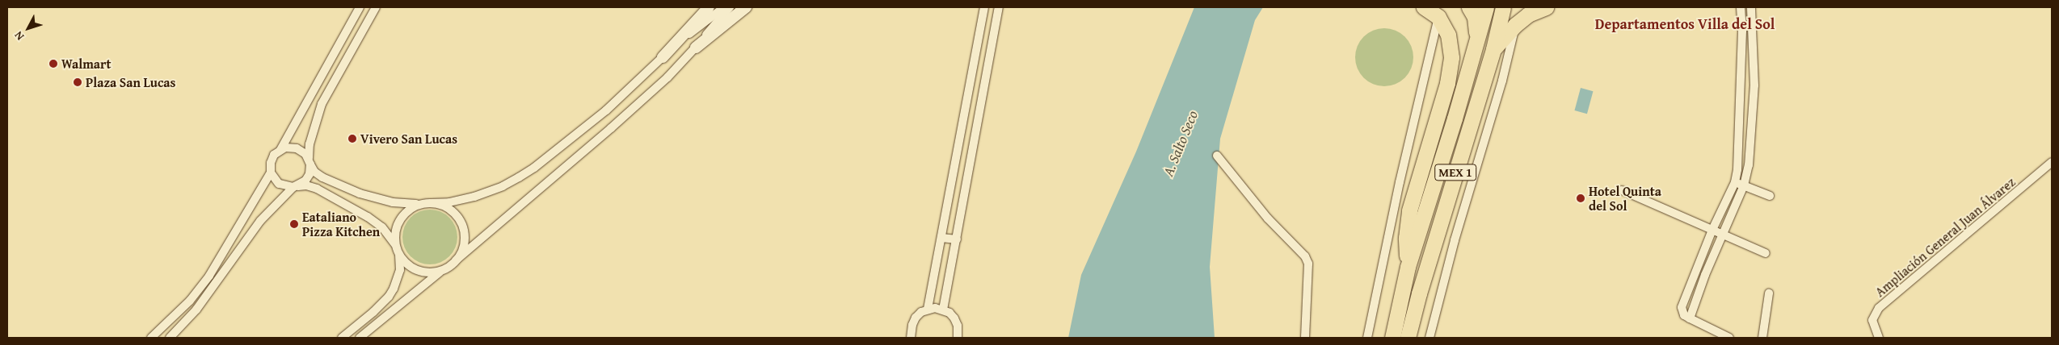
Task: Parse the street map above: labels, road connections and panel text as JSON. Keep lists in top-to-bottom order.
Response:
{
  "streets": {
    "highway": ["MEX 1"],
    "street": ["Ampliación General Juan Álvarez"]
  },
  "districts": ["Departamentos Villa del Sol"],
  "water": ["A. Salto Seco"],
  "places": [
    "Walmart",
    "Plaza San Lucas",
    "Vivero San Lucas",
    "Hotel Quinta del Sol",
    "Eataliano Pizza Kitchen"
  ],
  "north": "bottom left"
}
